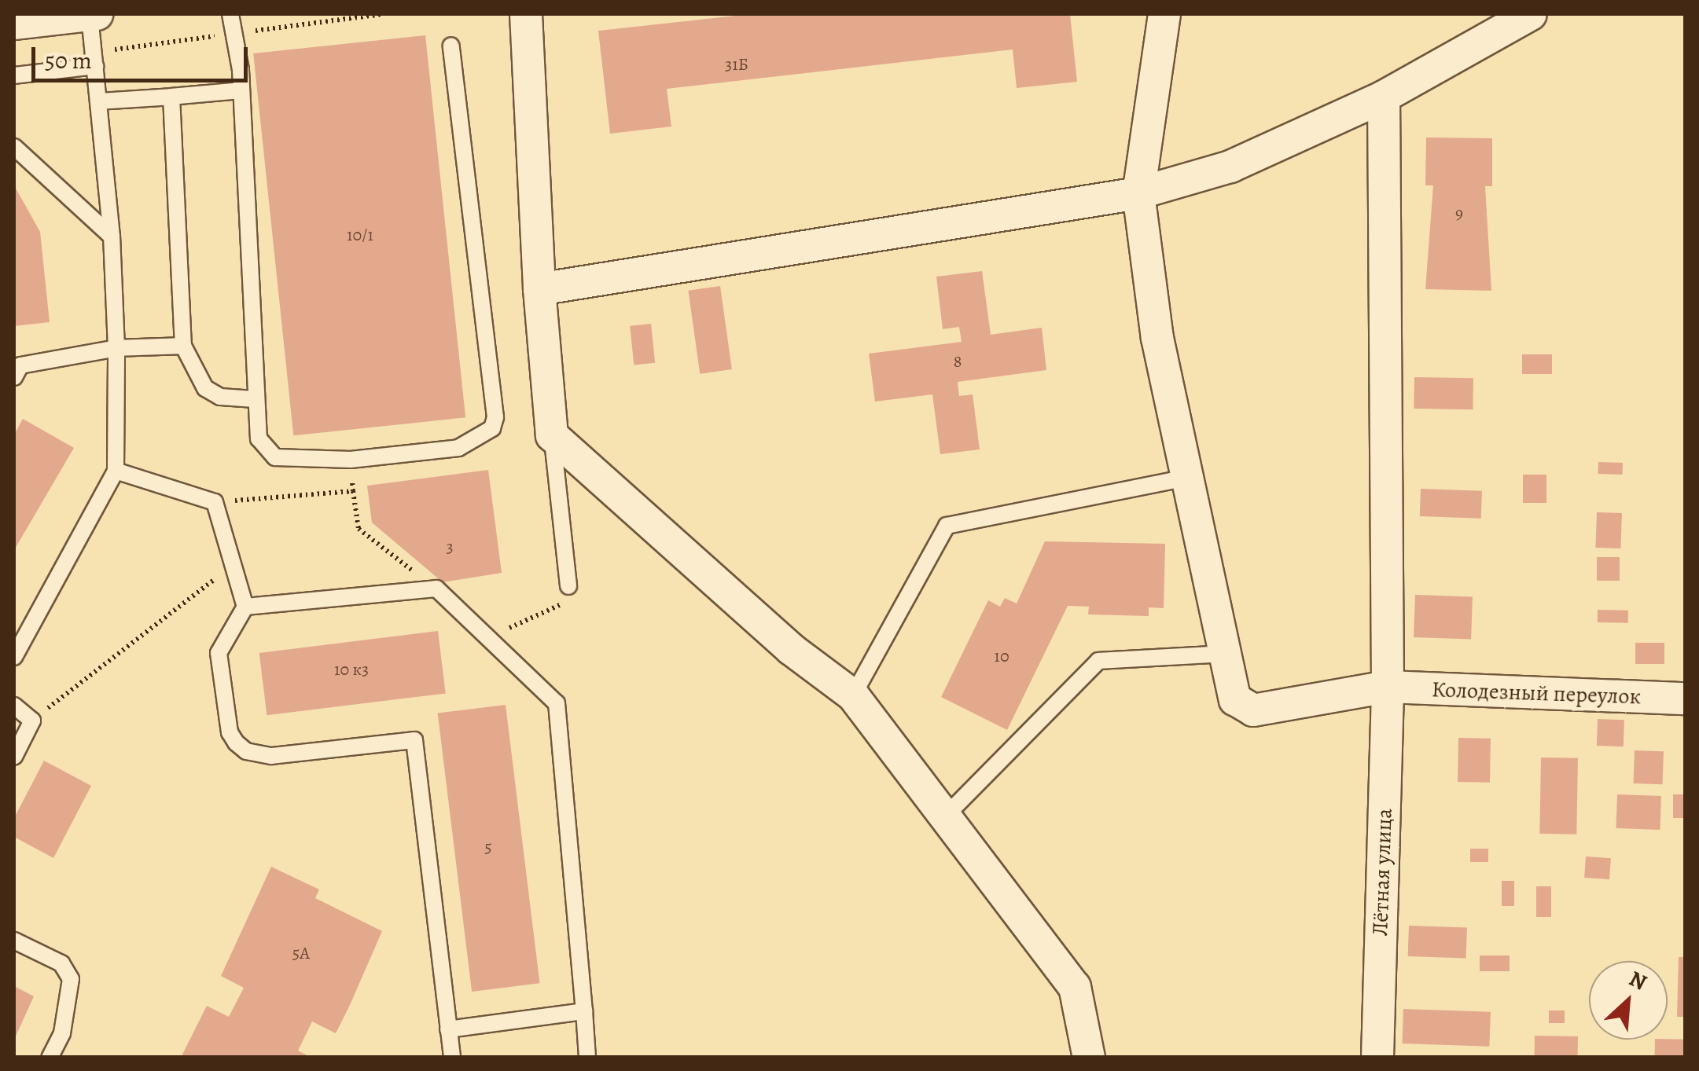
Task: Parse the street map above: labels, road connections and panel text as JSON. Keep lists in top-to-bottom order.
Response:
{
  "streets": {
    "street": ["Колодезный переулок", "Лётная улица"]
  },
  "crossings": [
    ["Колодезный переулок", "Лётная улица"]
  ],
  "house_numbers": [
    "31Б",
    "9",
    "10/1",
    "8",
    "3",
    "10",
    "10 к3",
    "5",
    "5А"
  ],
  "scale_bar": "50 m",
  "north": "top right"
}
